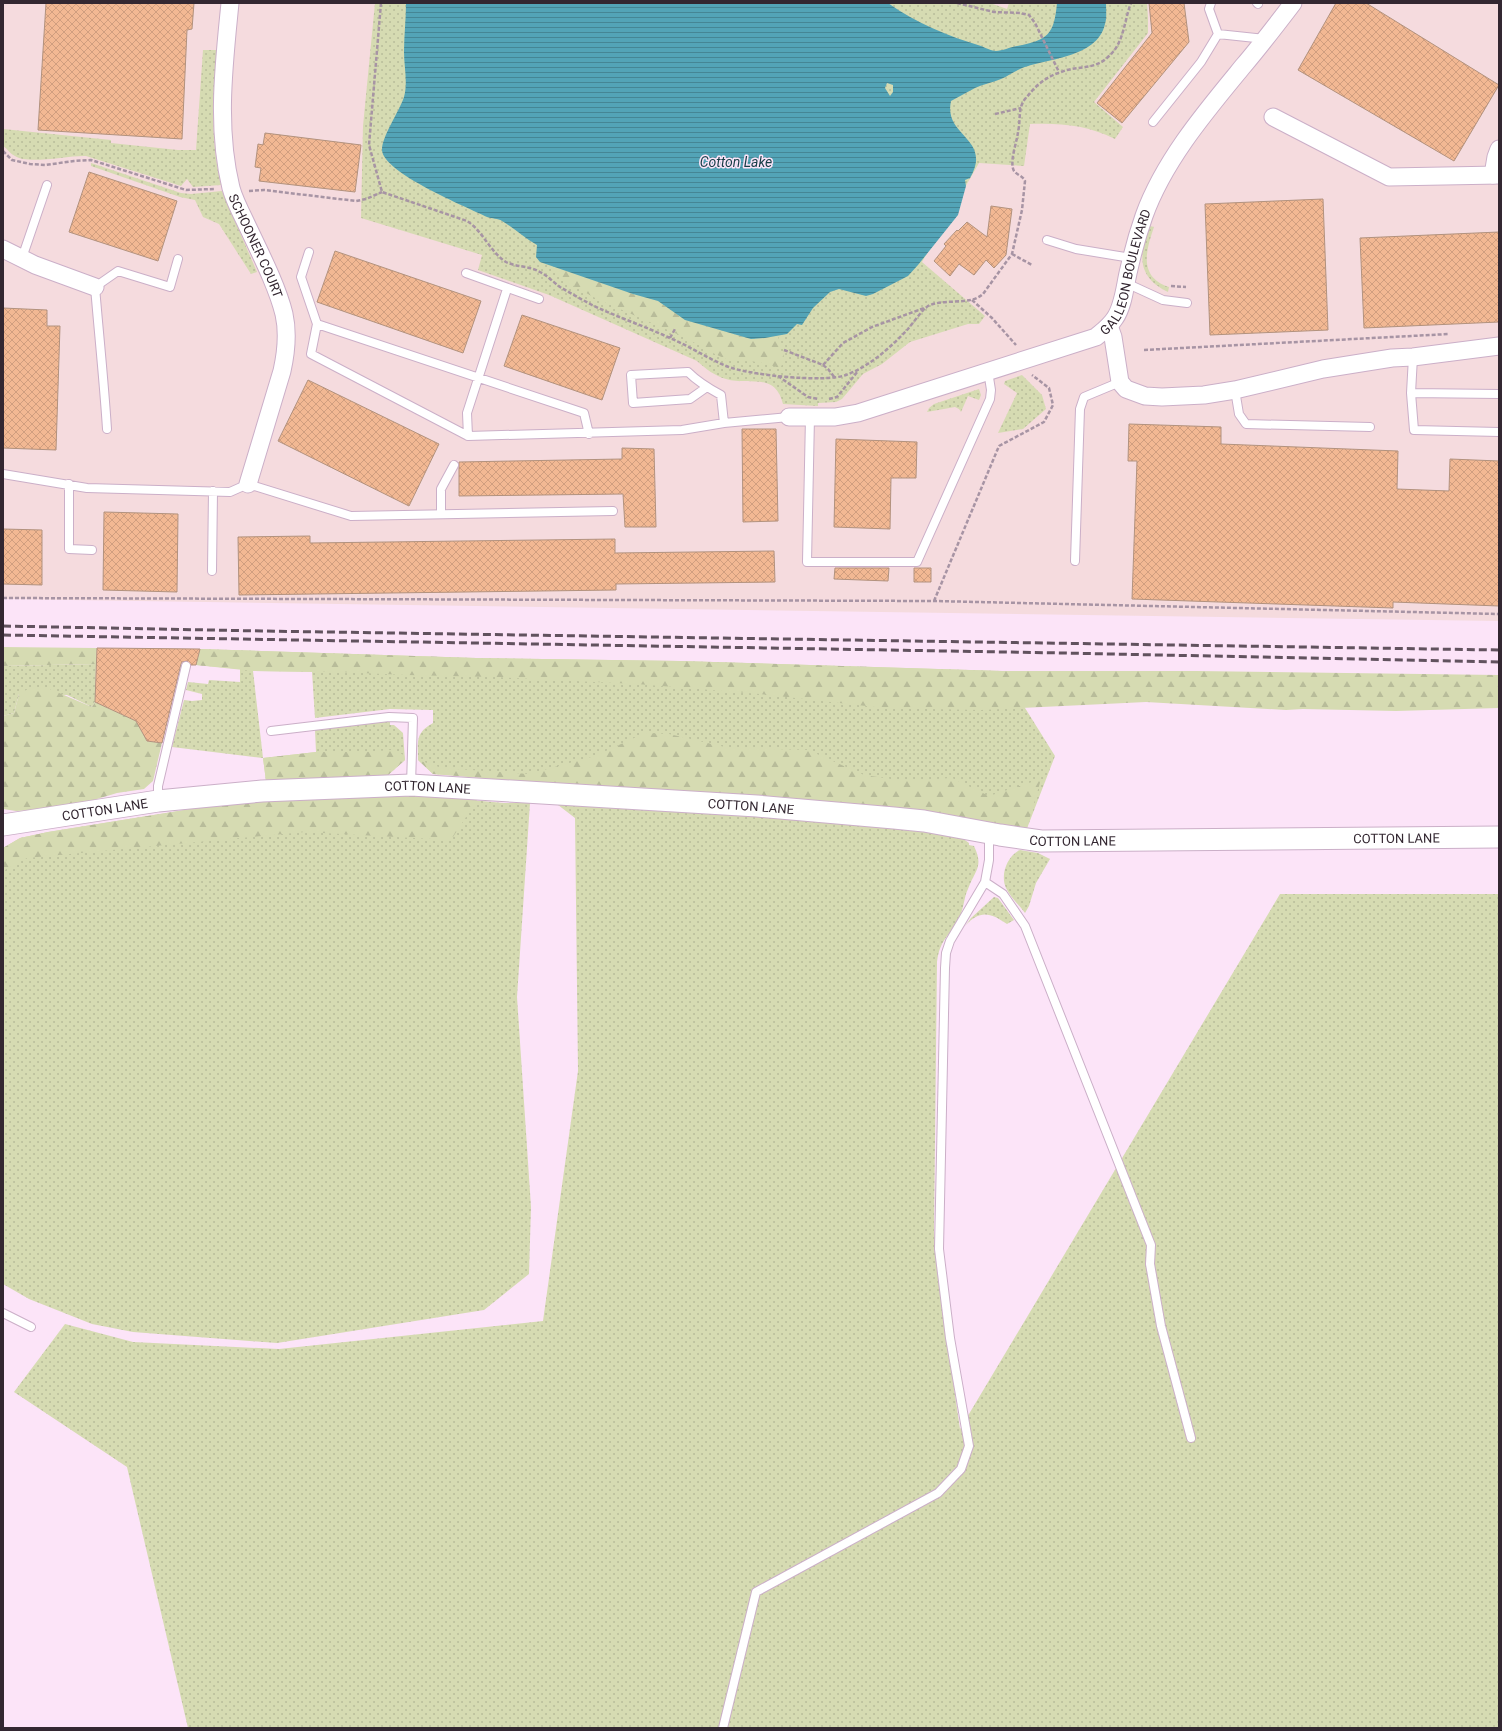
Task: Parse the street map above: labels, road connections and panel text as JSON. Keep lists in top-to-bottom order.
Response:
{
  "streets": {
    "street": ["SCHOONER COURT", "GALLEON BOULEVARD", "COTTON LANE"]
  },
  "water": ["Cotton Lake"]
}
